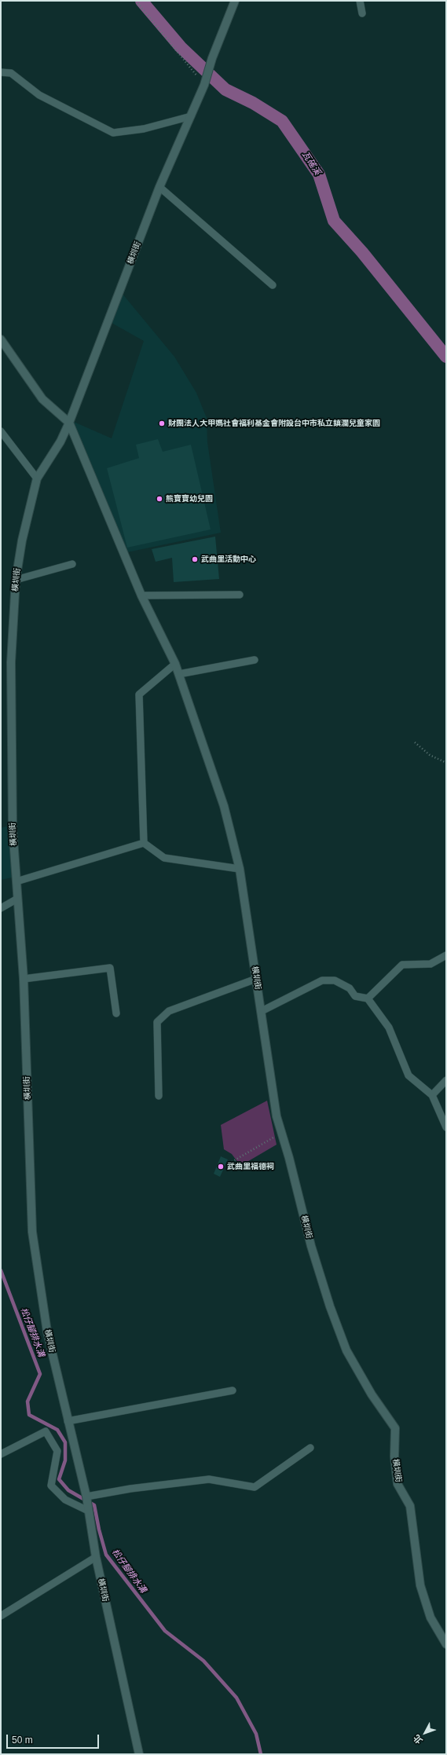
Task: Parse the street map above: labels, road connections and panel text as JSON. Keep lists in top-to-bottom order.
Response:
{
  "streets": {
    "street": ["橫圳街"]
  },
  "water": ["瓦磘溪", "松仔腳排水溝"],
  "places": [
    "財團法人大甲媽社會福利基金會附設台中市私立鎮瀾兒童家園",
    "熊寶寶幼兒園",
    "武曲里活動中心",
    "武曲里福德祠"
  ],
  "scale_bar": "50 m",
  "north": "bottom left"
}
